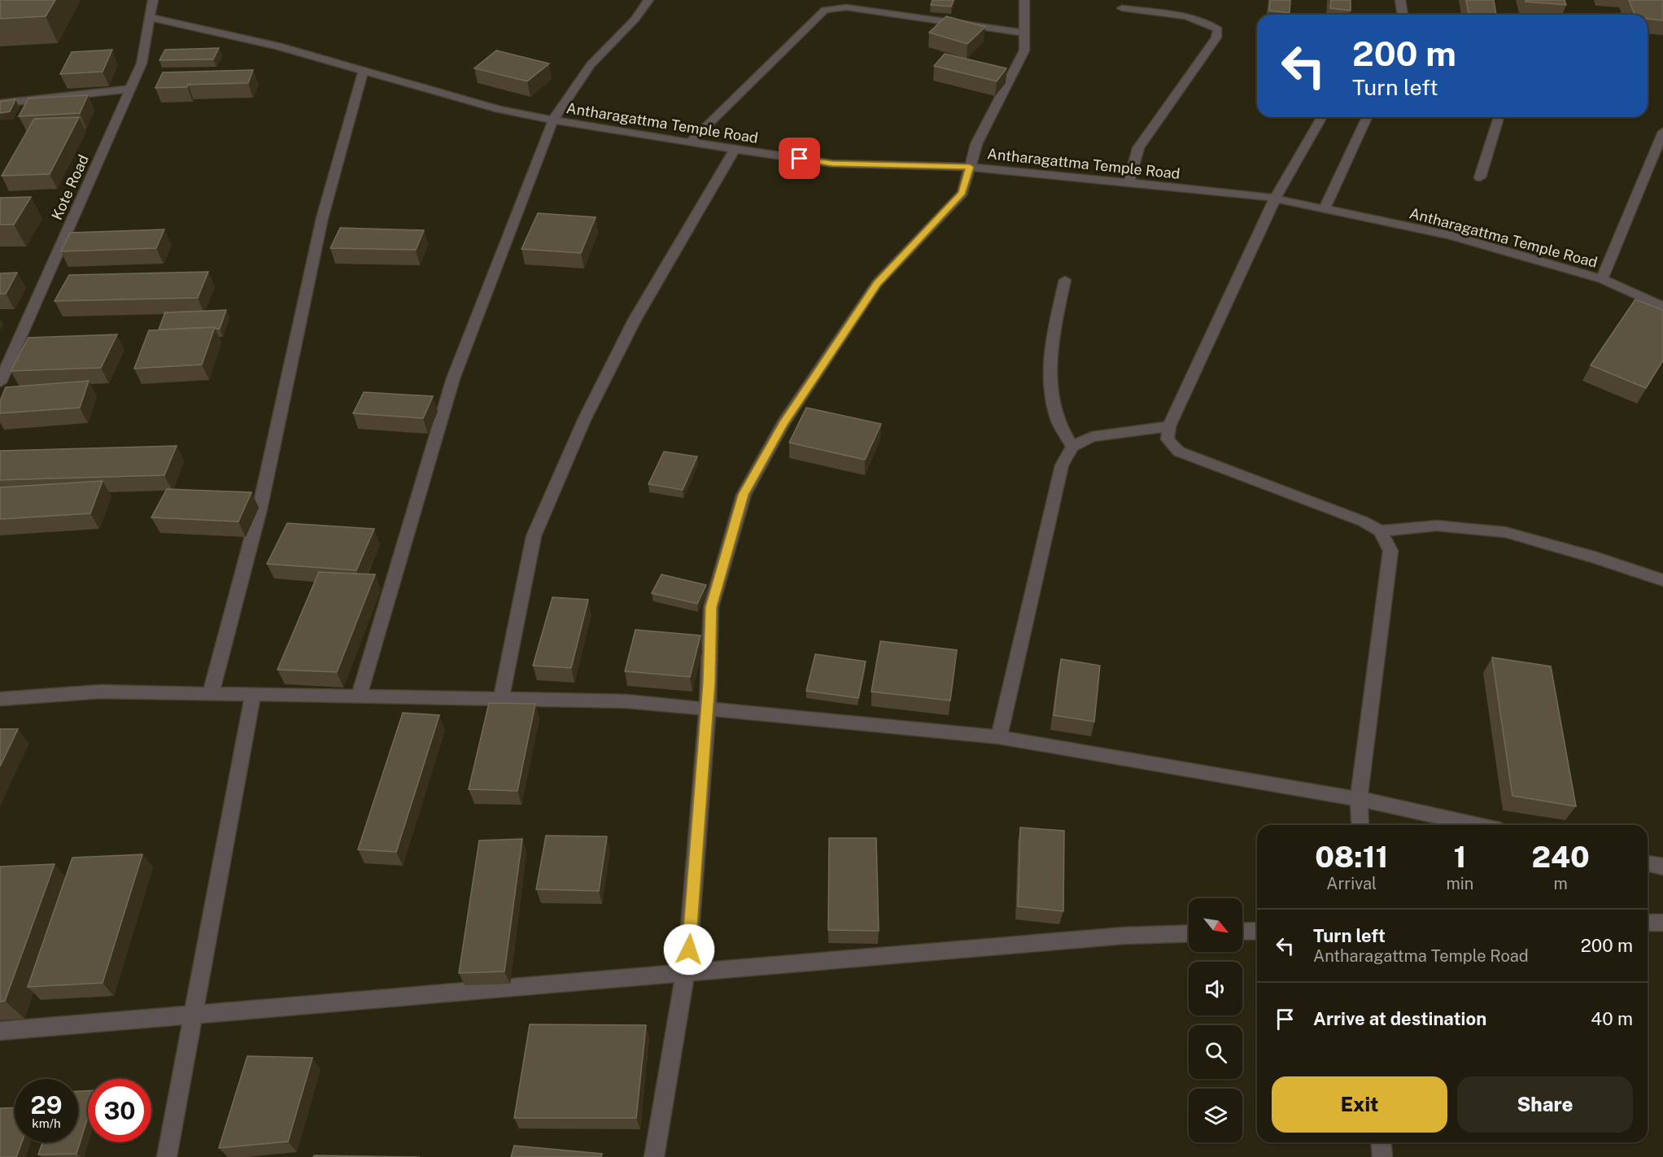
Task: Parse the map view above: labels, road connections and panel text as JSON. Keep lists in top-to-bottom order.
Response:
{
  "streets": {
    "street": ["Antharagattma Temple Road", "Kote Road"]
  },
  "crossings": [
    ["Antharagattma Temple Road", "Kote Road"]
  ],
  "north": "bottom right",
  "page": {
    "turn": ["200 m", "Turn left"],
    "eta": [
      "08:11",
      "Arrival",
      "1",
      "min",
      "240",
      "m"
    ],
    "list": [
      {
        "name": "Turn left",
        "note": "Antharagattma Temple Road",
        "value": "200 m"
      },
      {
        "name": "Arrive at destination",
        "value": "40 m"
      }
    ],
    "buttons": ["Exit", "Share"],
    "speed": "29 km/h",
    "limit": "30"
  }
}
